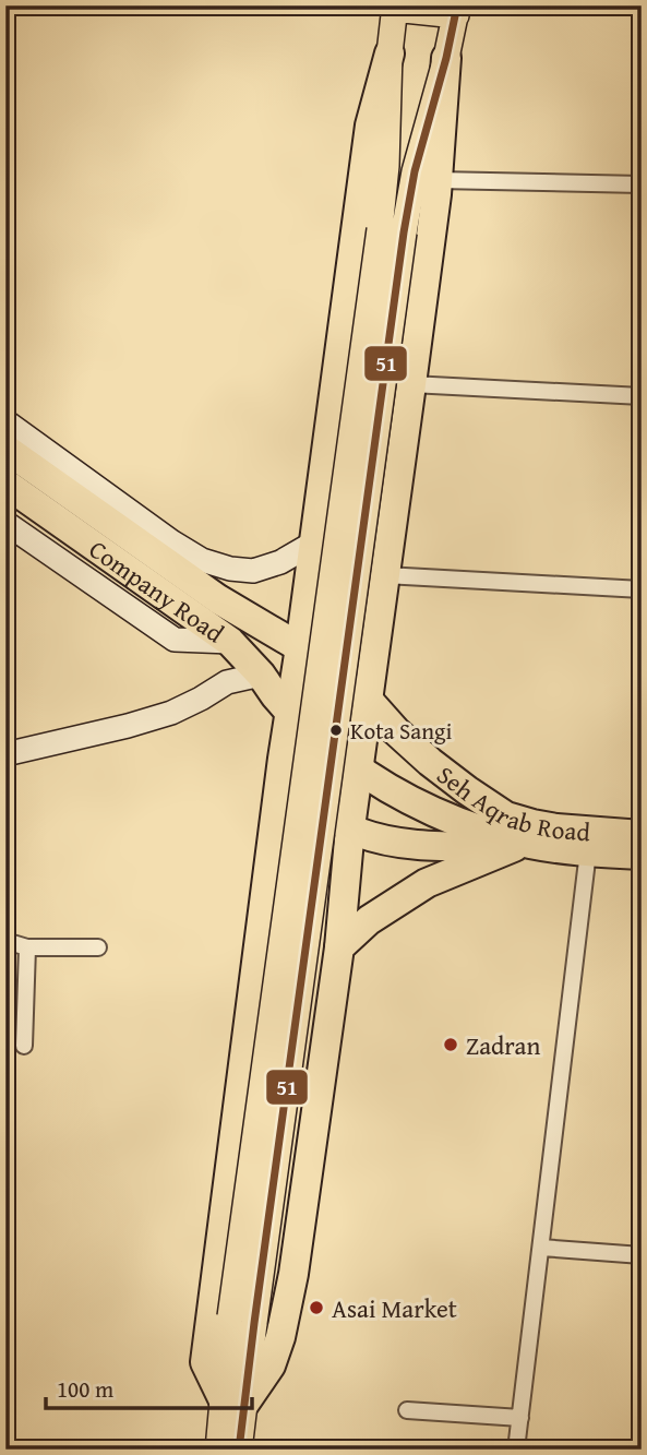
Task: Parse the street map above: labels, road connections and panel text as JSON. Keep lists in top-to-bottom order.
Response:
{
  "streets": {
    "highway": ["Company Road", "Seh Aqrab Road"]
  },
  "crossings": [
    ["Company Road", "Seh Aqrab Road"]
  ],
  "places": ["Kota Sangi", "Zadran", "Asai Market"],
  "lines": ["transit line 51"],
  "scale_bar": "100 m"
}
